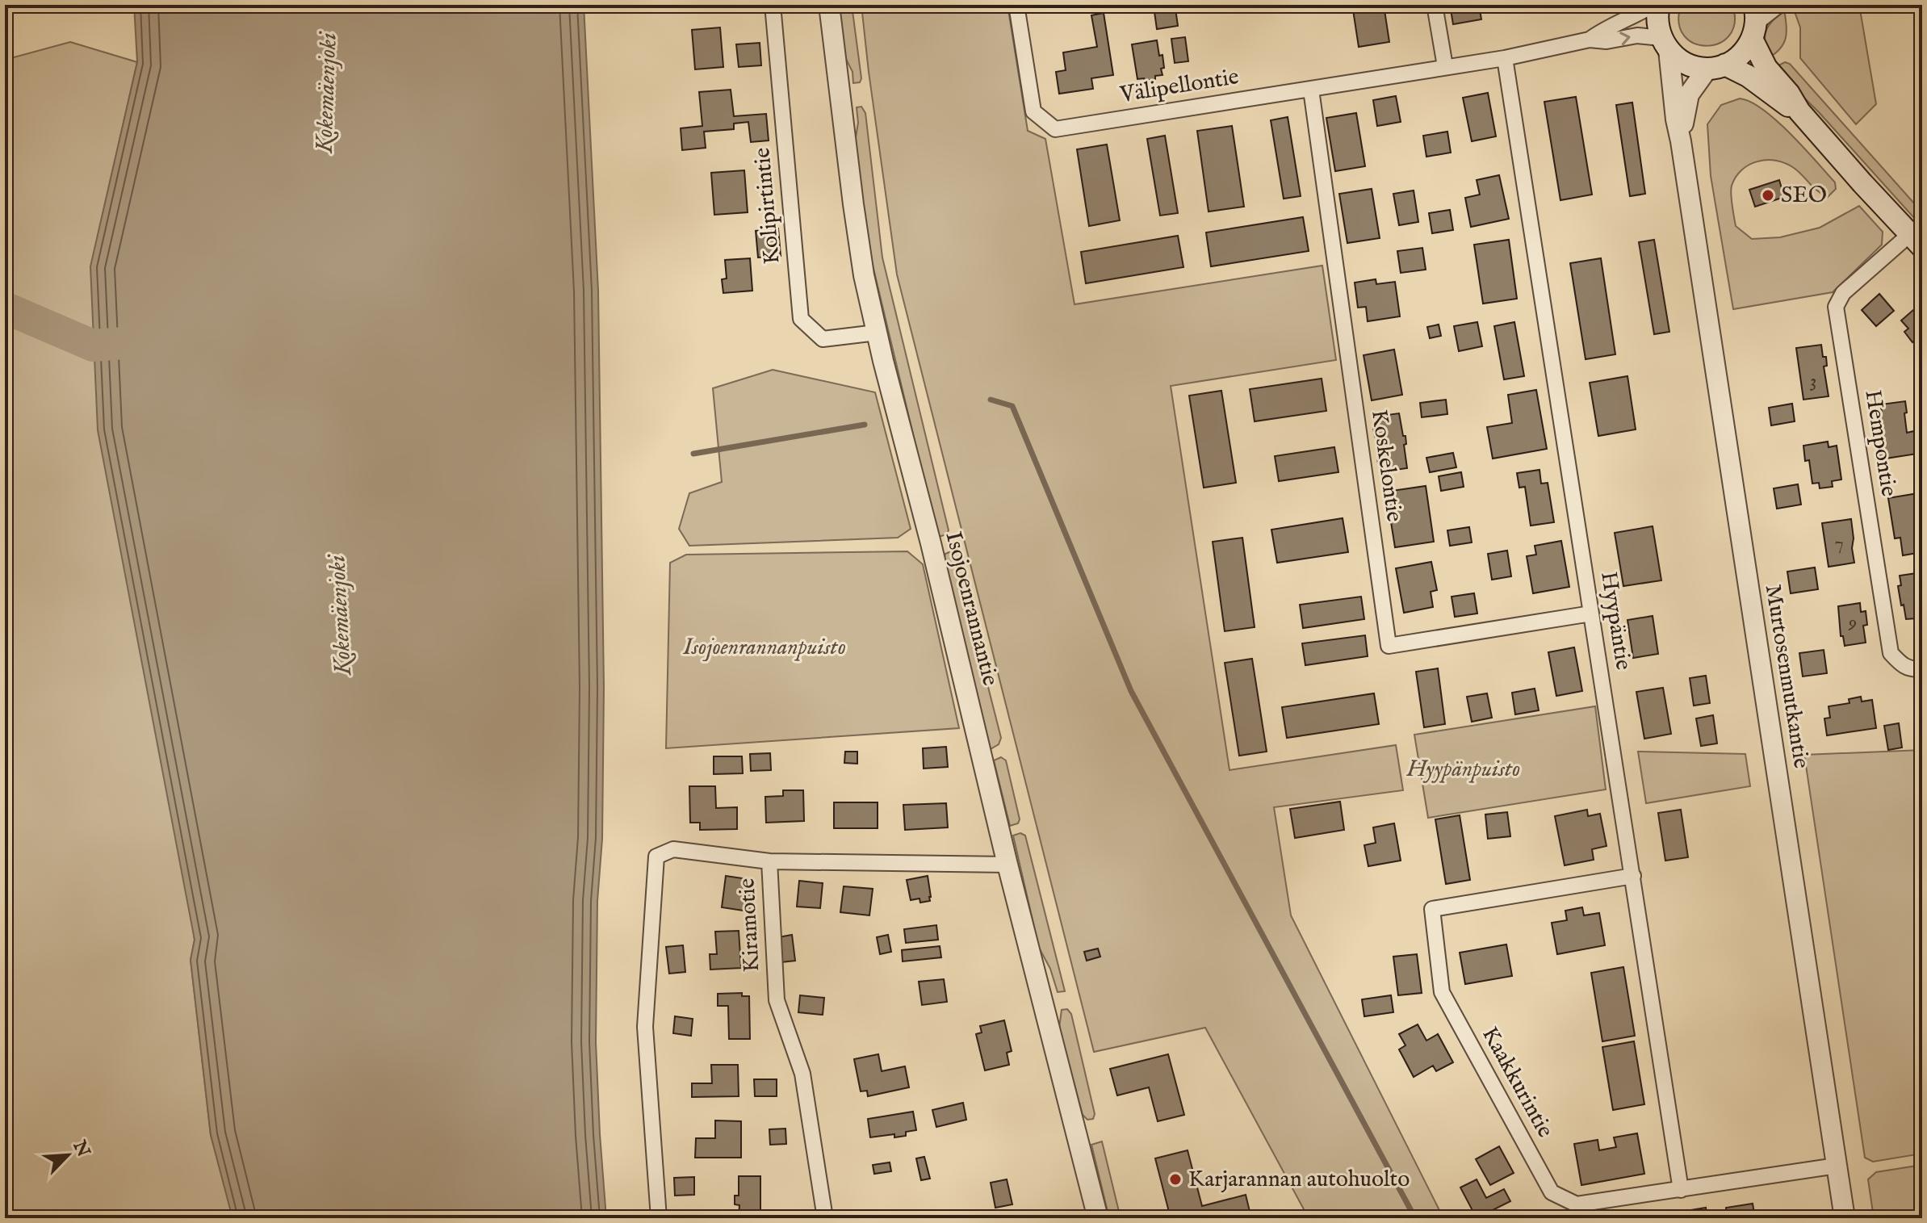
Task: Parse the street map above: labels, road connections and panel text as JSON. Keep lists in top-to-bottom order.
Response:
{
  "streets": {
    "street": [
      "Välipellontie",
      "Kolipirtintie",
      "Hempontie",
      "Koskelontie",
      "Isojoenrannantie",
      "Hyypäntie",
      "Murtosenmutkantie",
      "Kiramotie",
      "Kaakkurintie"
    ]
  },
  "crossings": [
    ["Välipellontie", "Koskelontie"],
    ["Välipellontie", "Hyypäntie"],
    ["Välipellontie", "Murtosenmutkantie"],
    ["Kolipirtintie", "Isojoenrannantie"],
    ["Koskelontie", "Hyypäntie"],
    ["Isojoenrannantie", "Kiramotie"],
    ["Hyypäntie", "Kaakkurintie"],
    ["Murtosenmutkantie", "Kaakkurintie"]
  ],
  "water": ["Kokemäenjoki"],
  "parks": ["Isojoenrannanpuisto", "Hyypänpuisto"],
  "places": ["SEO", "Karjarannan autohuolto"],
  "house_numbers": ["3", "7", "9"],
  "north": "top right"
}
